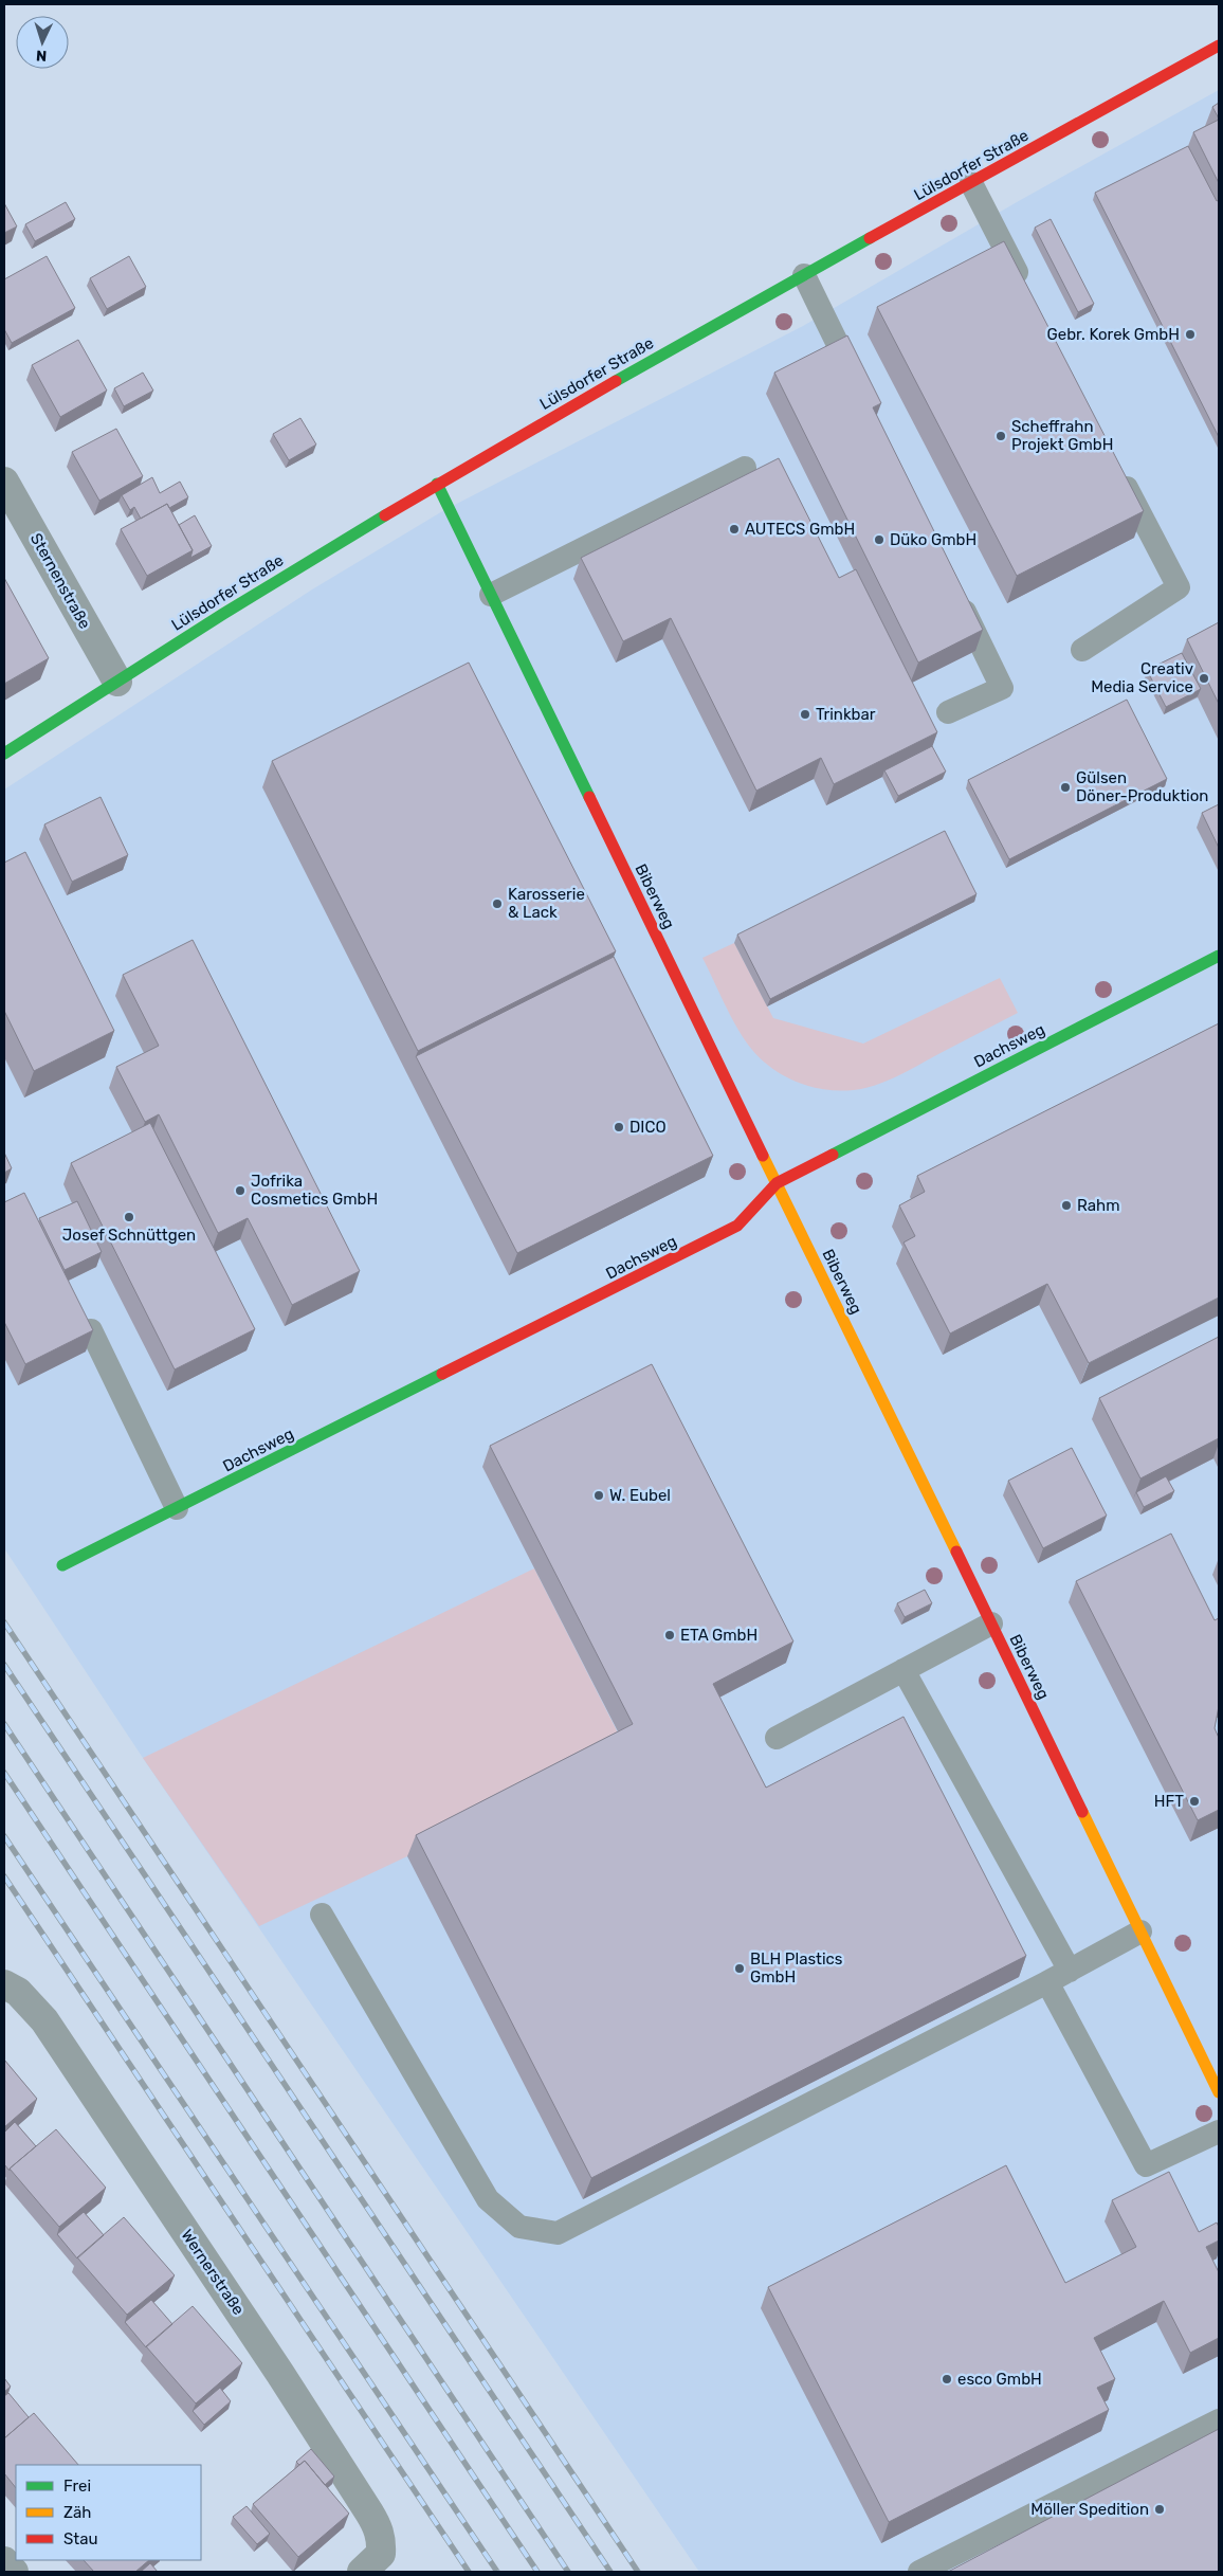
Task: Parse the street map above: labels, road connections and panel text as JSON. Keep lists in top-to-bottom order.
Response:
{
  "streets": {
    "street": [
      "Lülsdorfer Straße",
      "Sternenstraße",
      "Biberweg",
      "Dachsweg",
      "Wernerstraße"
    ]
  },
  "crossings": [
    ["Lülsdorfer Straße", "Sternenstraße"],
    ["Lülsdorfer Straße", "Biberweg"],
    ["Biberweg", "Dachsweg"]
  ],
  "places": [
    "Gebr. Korek GmbH",
    "Scheffrahn Projekt GmbH",
    "AUTECS GmbH",
    "Düko GmbH",
    "Creativ Media Service",
    "Trinkbar",
    "Gülsen Döner-Produktion",
    "Karosserie & Lack",
    "DICO",
    "Jofrika Cosmetics GmbH",
    "Rahm",
    "Josef Schnüttgen",
    "W. Eubel",
    "ETA GmbH",
    "HFT",
    "BLH Plastics GmbH",
    "esco GmbH",
    "Möller Spedition"
  ],
  "legend": ["Frei", "Zäh", "Stau"],
  "north": "bottom"
}
